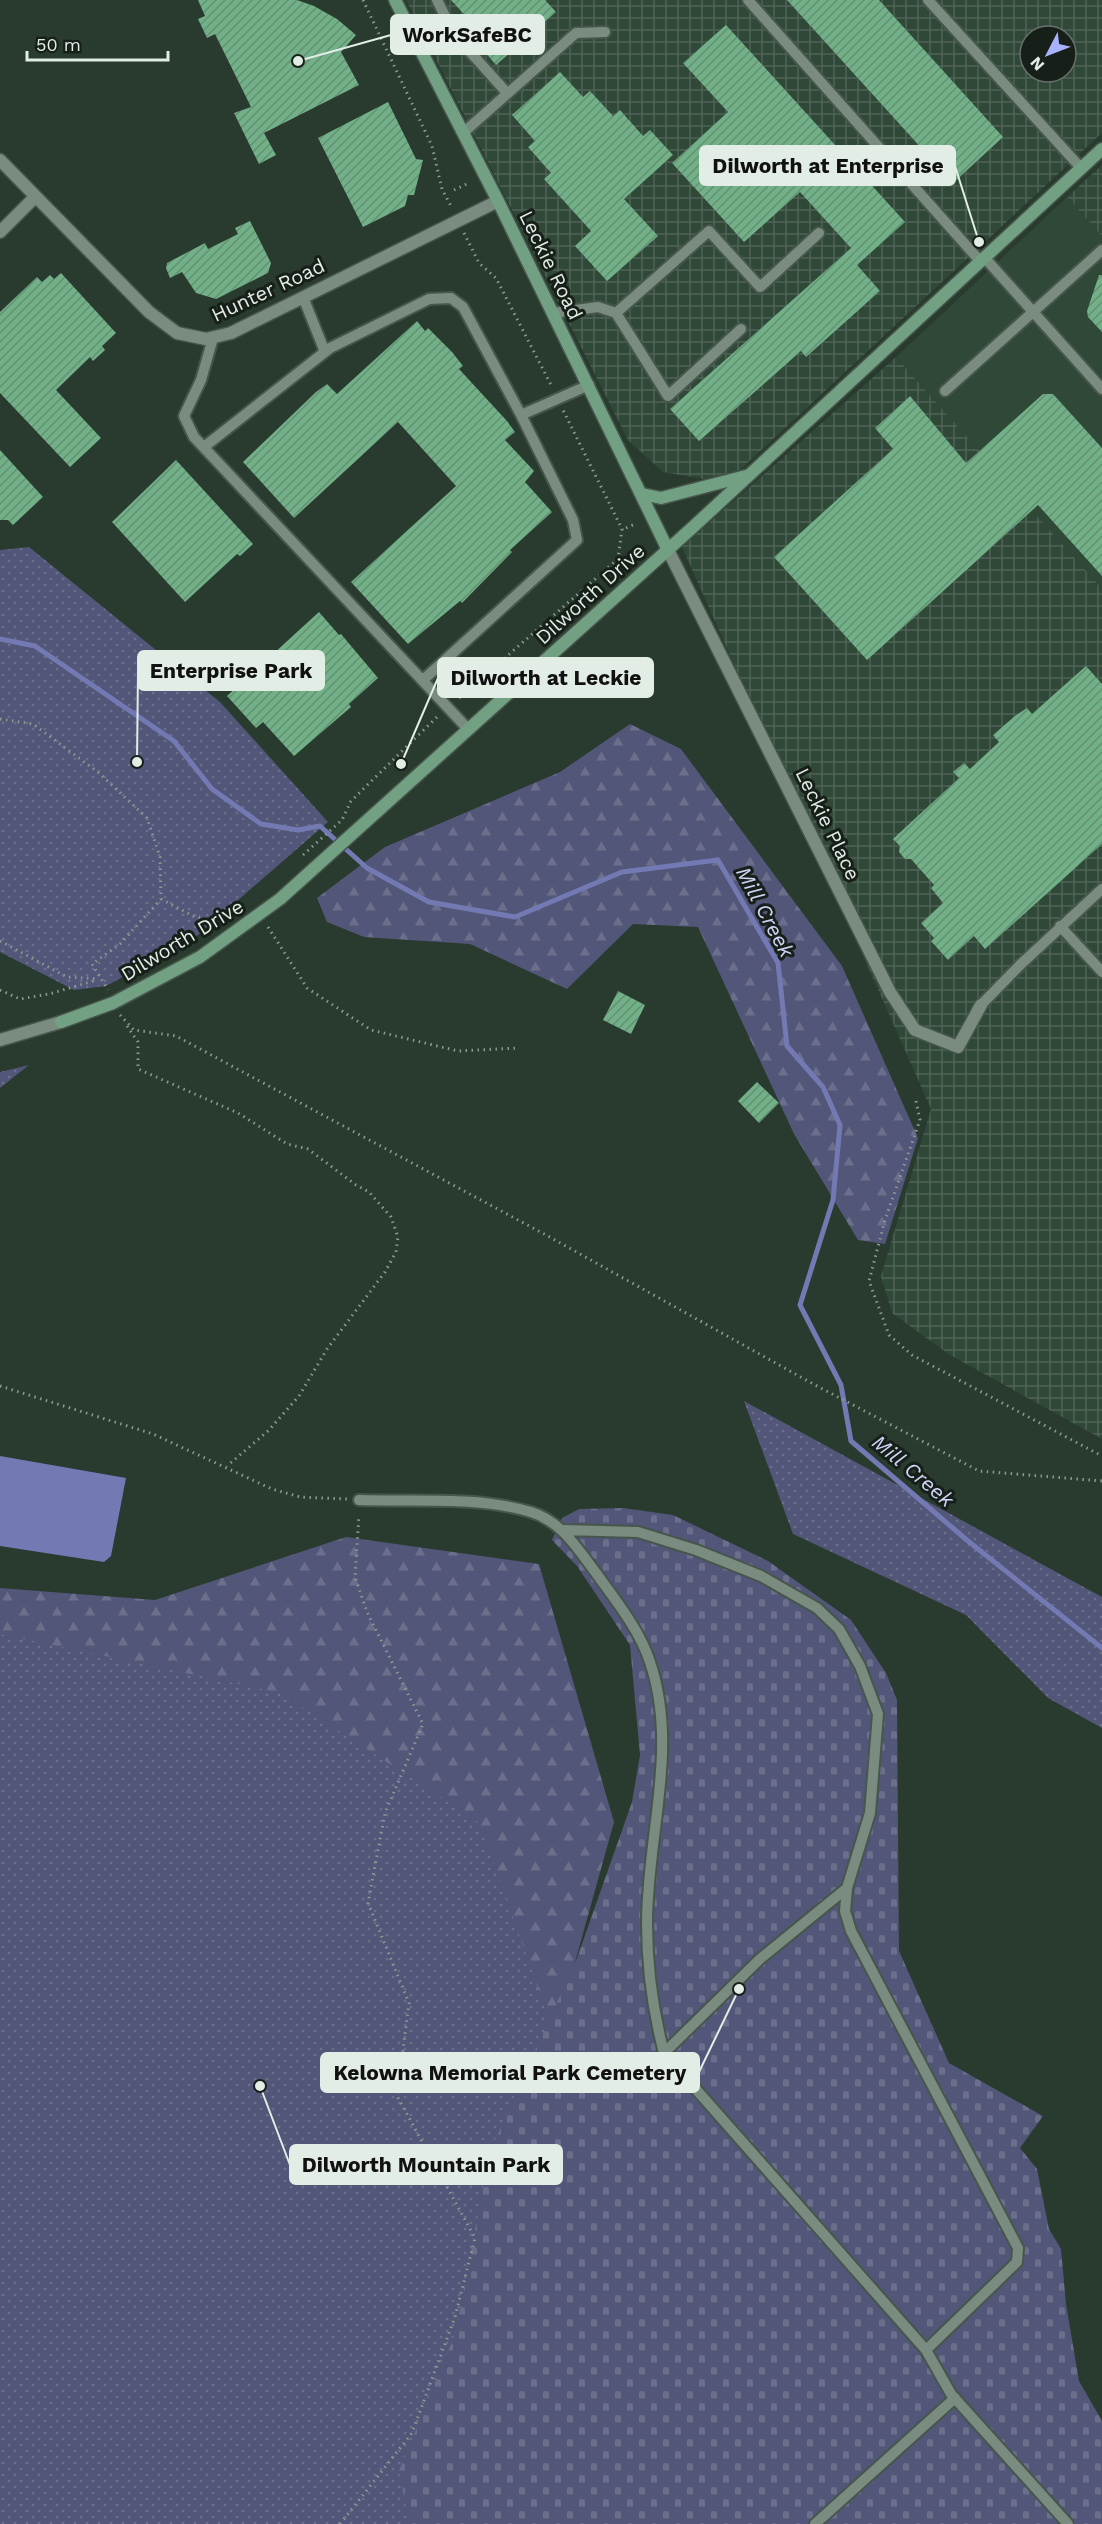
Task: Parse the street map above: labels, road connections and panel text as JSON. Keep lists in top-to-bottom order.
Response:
{
  "streets": {
    "main road": ["Leckie Road", "Dilworth Drive"],
    "street": ["Hunter Road", "Leckie Place"]
  },
  "crossings": [
    ["Leckie Road", "Hunter Road"],
    ["Leckie Road", "Dilworth Drive"],
    ["Leckie Road", "Leckie Place"],
    ["Dilworth Drive", "Leckie Place"]
  ],
  "water": ["Mill Creek"],
  "places": [
    "WorkSafeBC",
    "Dilworth at Enterprise",
    "Enterprise Park",
    "Dilworth at Leckie",
    "Kelowna Memorial Park Cemetery",
    "Dilworth Mountain Park"
  ],
  "scale_bar": "50 m",
  "north": "bottom left"
}
